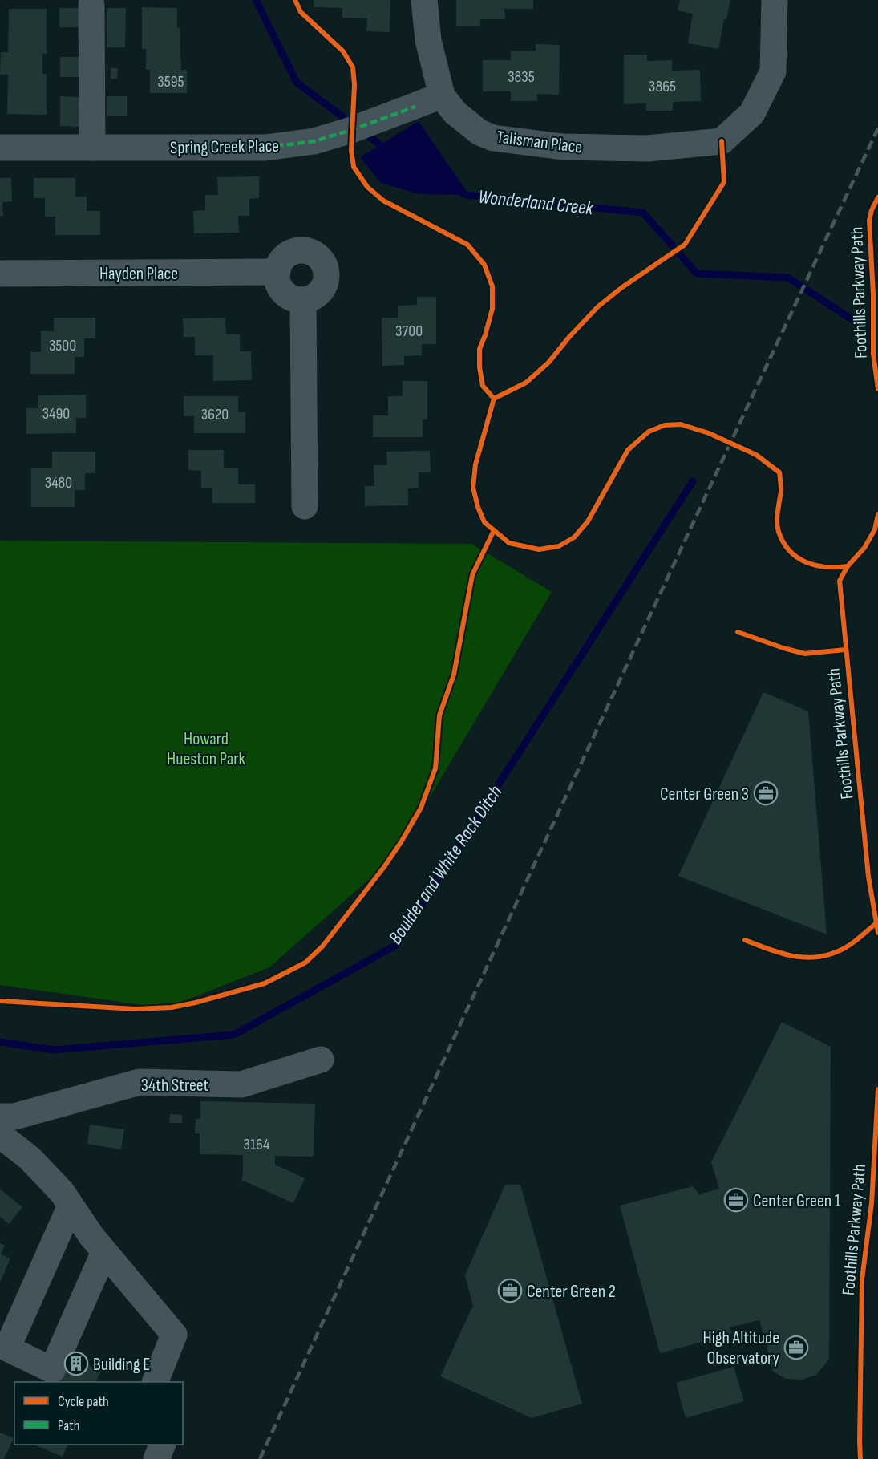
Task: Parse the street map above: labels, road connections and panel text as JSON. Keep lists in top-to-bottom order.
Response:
{
  "streets": {
    "street": [
      "Talisman Place",
      "Spring Creek Place",
      "Hayden Place",
      "34th Street"
    ],
    "cycle path": ["Foothills Parkway Path"]
  },
  "crossings": [
    ["Talisman Place", "Spring Creek Place"]
  ],
  "water": ["Wonderland Creek", "Boulder and White Rock Ditch"],
  "parks": ["Howard Hueston Park"],
  "places": {
    "office": [
      "Center Green 3",
      "Center Green 1",
      "Center Green 2",
      "High Altitude Observatory"
    ],
    "building": ["Building E"]
  },
  "house_numbers": [
    "3835",
    "3595",
    "3865",
    "3700",
    "3500",
    "3490",
    "3620",
    "3480",
    "3164"
  ],
  "legend": ["Cycle path", "Path"]
}
